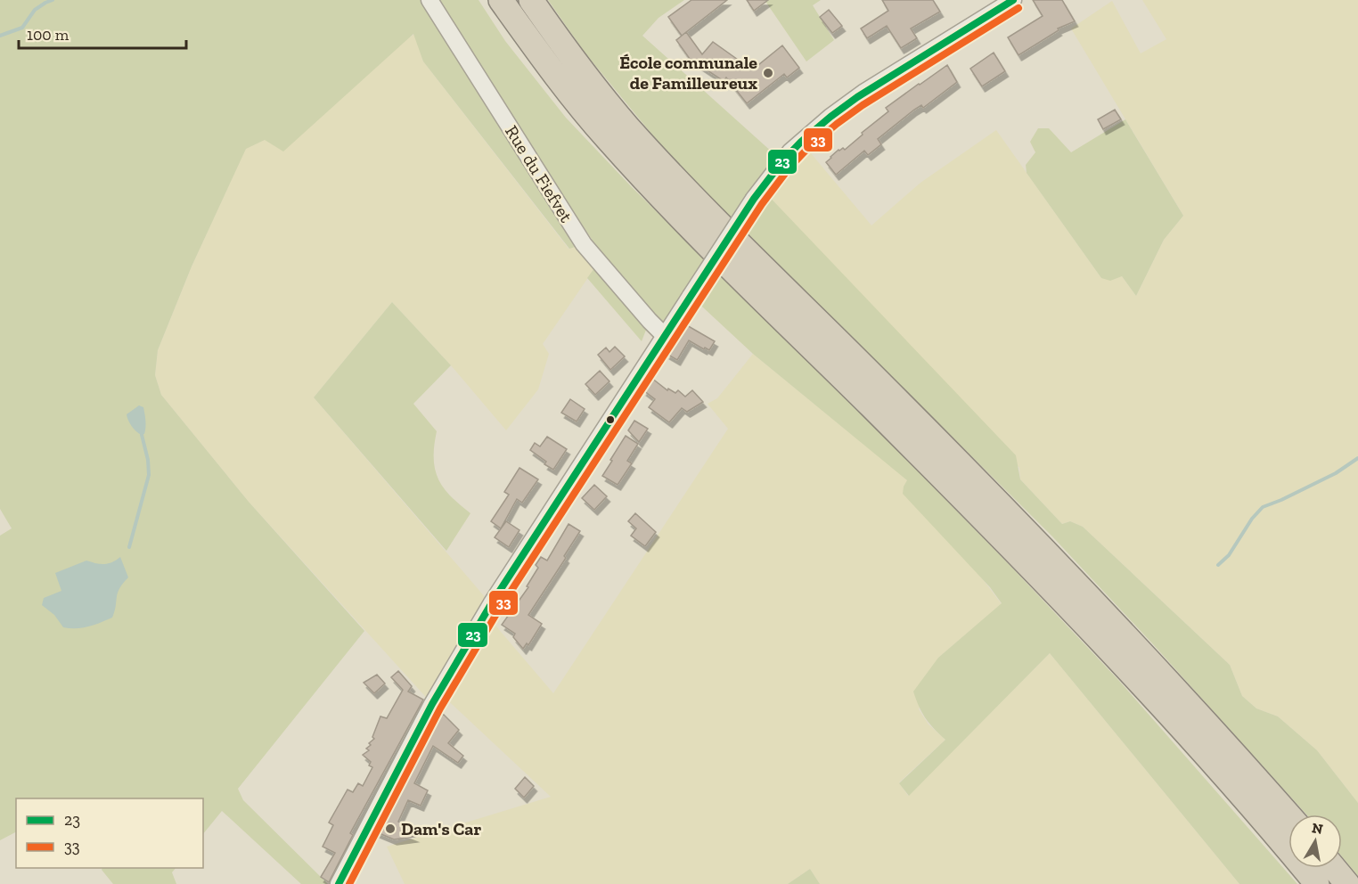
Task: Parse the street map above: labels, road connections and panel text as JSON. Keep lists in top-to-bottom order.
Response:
{
  "streets": {
    "street": ["Rue du Fiefvet"]
  },
  "places": ["École communale de Familleureux", "Dam's Car"],
  "lines": ["transit line 23", "transit line 33"],
  "legend": ["23", "33"],
  "scale_bar": "100 m",
  "north": "top"
}
